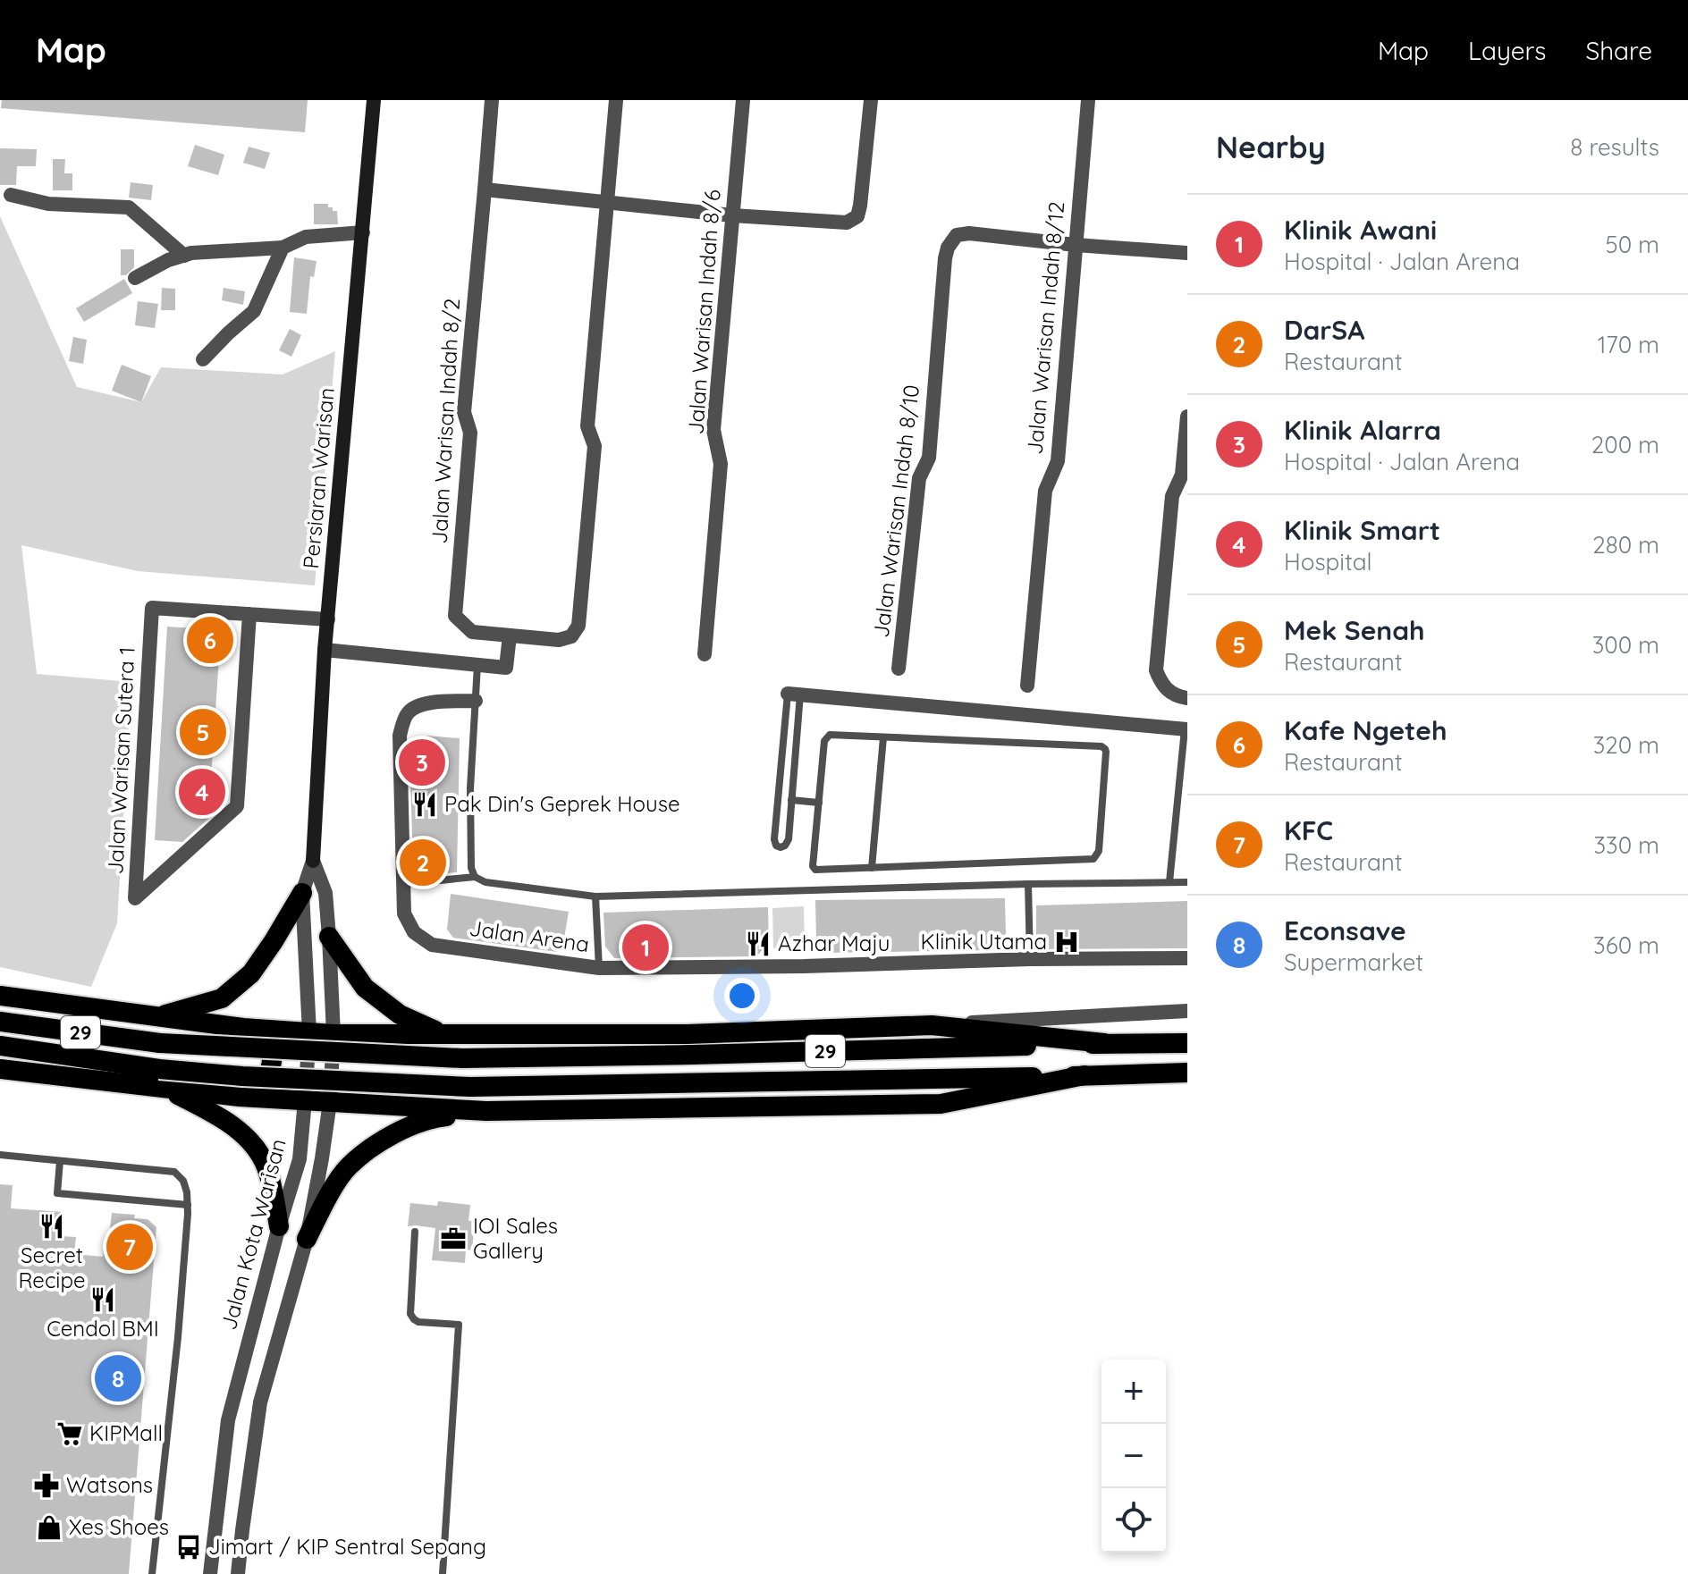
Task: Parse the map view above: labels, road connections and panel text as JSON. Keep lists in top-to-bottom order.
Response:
{
  "streets": {
    "highway": ["29"],
    "main road": ["Persiaran Warisan"],
    "street": [
      "Jalan Warisan Indah 8/6",
      "Jalan Warisan Indah 8/12",
      "Jalan Warisan Indah 8/2",
      "Jalan Warisan Indah 8/10",
      "Jalan Warisan Sutera 1",
      "Jalan Arena",
      "Jalan Kota Warisan"
    ]
  },
  "crossings": [
    ["Jalan Warisan Indah 8/12", "Jalan Warisan Indah 8/10"],
    ["Persiaran Warisan", "Jalan Warisan Sutera 1"],
    ["Persiaran Warisan", "Jalan Kota Warisan"]
  ],
  "places": {
    "restaurant": [
      "Pak Din's Geprek House",
      "Azhar Maju",
      "Secret Recipe",
      "Cendol BMI"
    ],
    "hospital": ["Klinik Utama"],
    "office": ["IOI Sales Gallery"],
    "supermarket": ["KIPMall"],
    "pharmacy": ["Watsons"],
    "shop": ["Xes Shoes"],
    "bus stop": ["Jimart / KIP Sentral Sepang"]
  },
  "page": {
    "header": "Map",
    "nav": ["Map", "Layers", "Share"],
    "heading": ["Nearby", "8 results"],
    "list": [
      {
        "mark": "1",
        "name": "Klinik Awani",
        "note": "Hospital · Jalan Arena",
        "value": "50 m"
      },
      {
        "mark": "2",
        "name": "DarSA",
        "note": "Restaurant",
        "value": "170 m"
      },
      {
        "mark": "3",
        "name": "Klinik Alarra",
        "note": "Hospital · Jalan Arena",
        "value": "200 m"
      },
      {
        "mark": "4",
        "name": "Klinik Smart",
        "note": "Hospital",
        "value": "280 m"
      },
      {
        "mark": "5",
        "name": "Mek Senah",
        "note": "Restaurant",
        "value": "300 m"
      },
      {
        "mark": "6",
        "name": "Kafe Ngeteh",
        "note": "Restaurant",
        "value": "320 m"
      },
      {
        "mark": "7",
        "name": "KFC",
        "note": "Restaurant",
        "value": "330 m"
      },
      {
        "mark": "8",
        "name": "Econsave",
        "note": "Supermarket",
        "value": "360 m"
      }
    ],
    "pins": [
      "6",
      "5",
      "3",
      "4",
      "2",
      "1",
      "7",
      "8"
    ],
    "map_buttons": ["+", "−"]
  }
}
